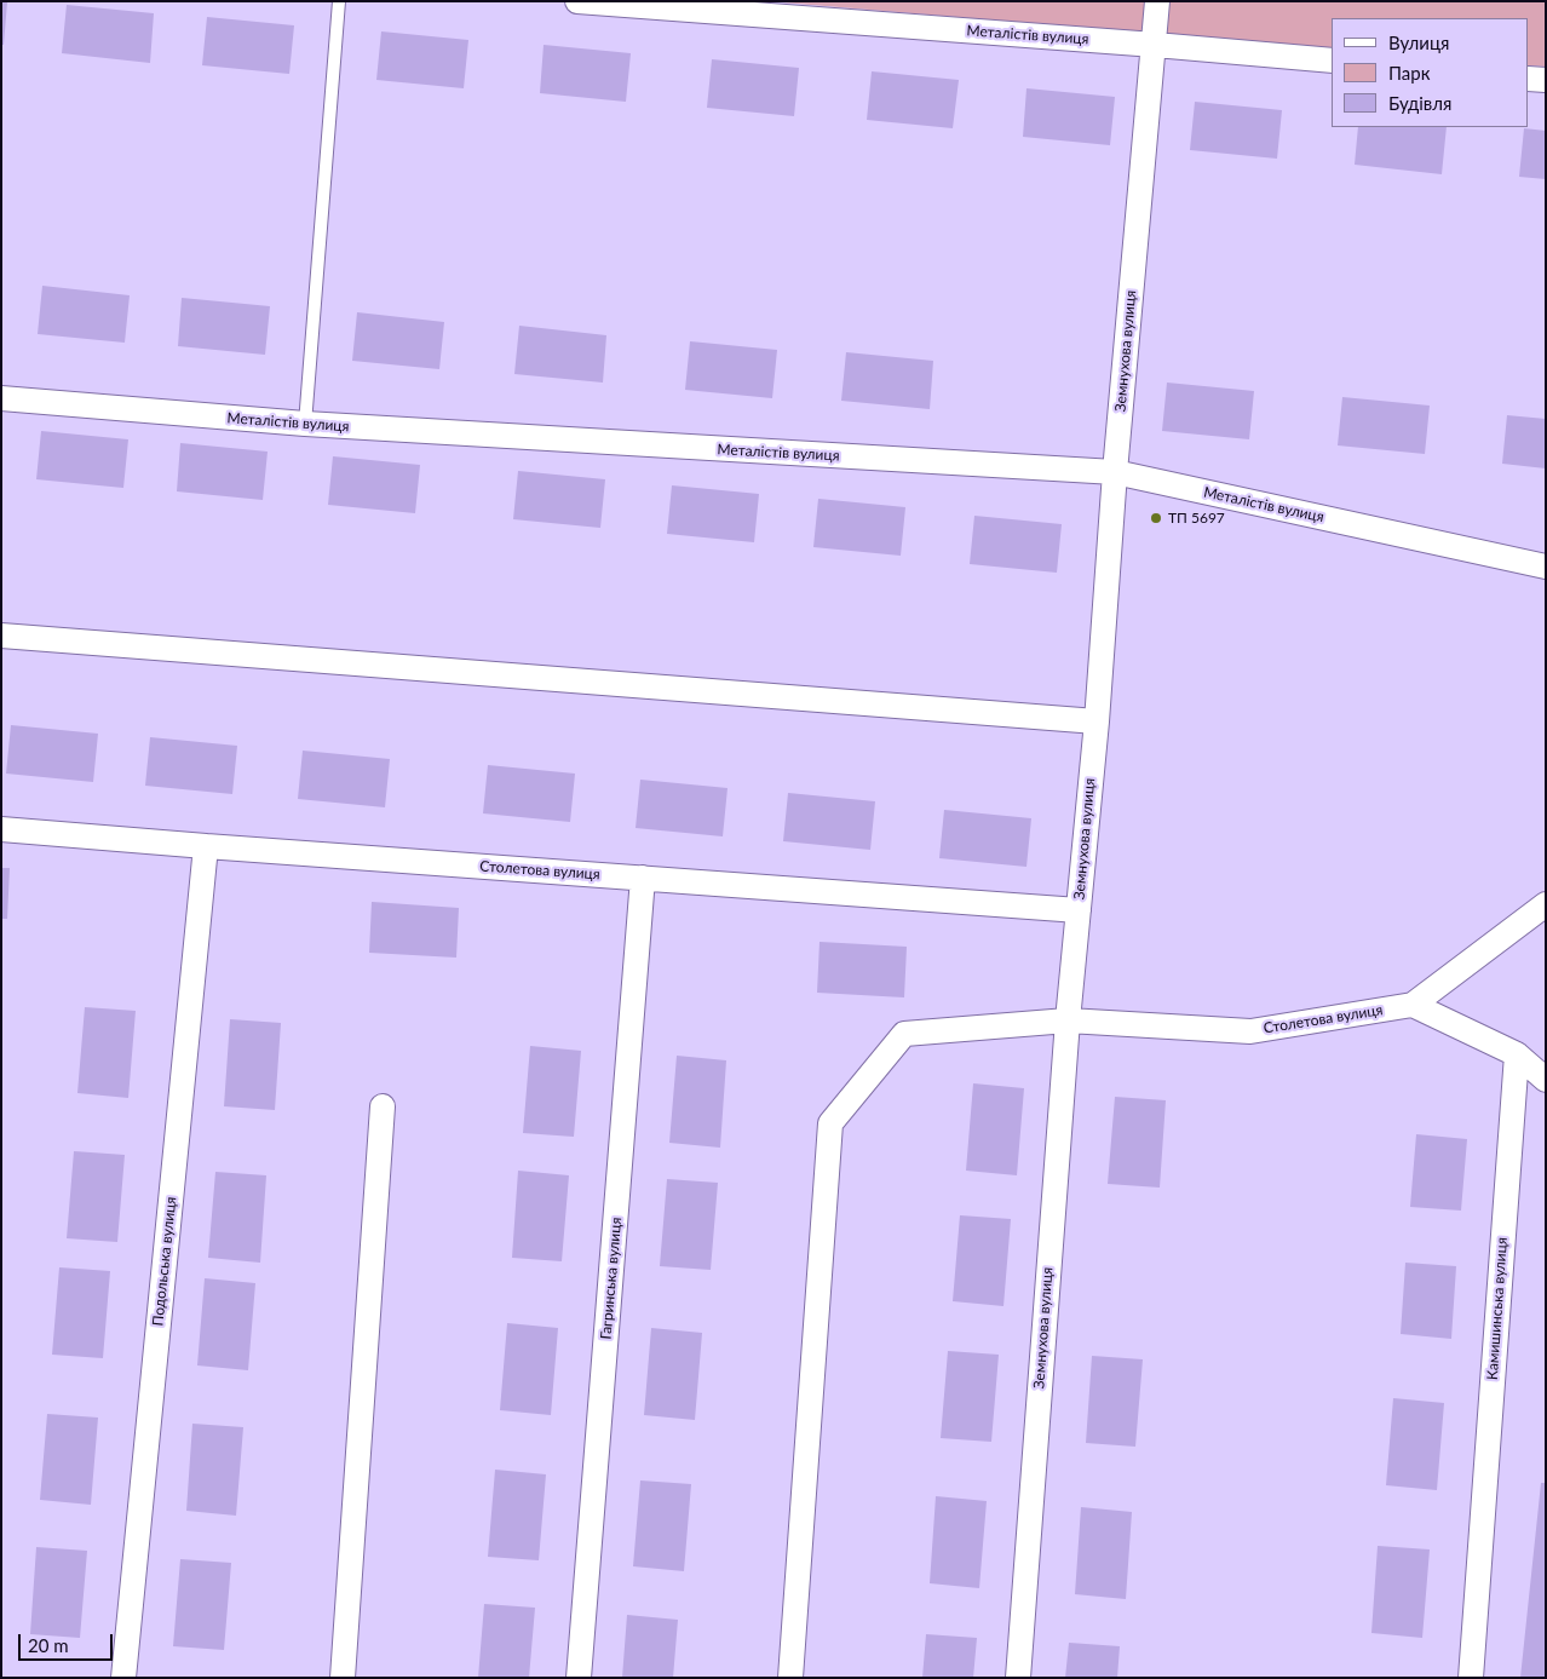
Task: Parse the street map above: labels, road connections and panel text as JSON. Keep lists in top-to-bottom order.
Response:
{
  "streets": {
    "street": [
      "Металістів вулиця",
      "Земнухова вулиця",
      "Столетова вулиця",
      "Подольська вулиця",
      "Гагринська вулиця",
      "Камишинська вулиця"
    ]
  },
  "crossings": [
    ["Металістів вулиця", "Земнухова вулиця"],
    ["Земнухова вулиця", "Столетова вулиця"],
    ["Столетова вулиця", "Подольська вулиця"],
    ["Столетова вулиця", "Гагринська вулиця"]
  ],
  "places": ["ТП 5697"],
  "legend": ["Вулиця", "Парк", "Будівля"],
  "scale_bar": "20 m"
}
